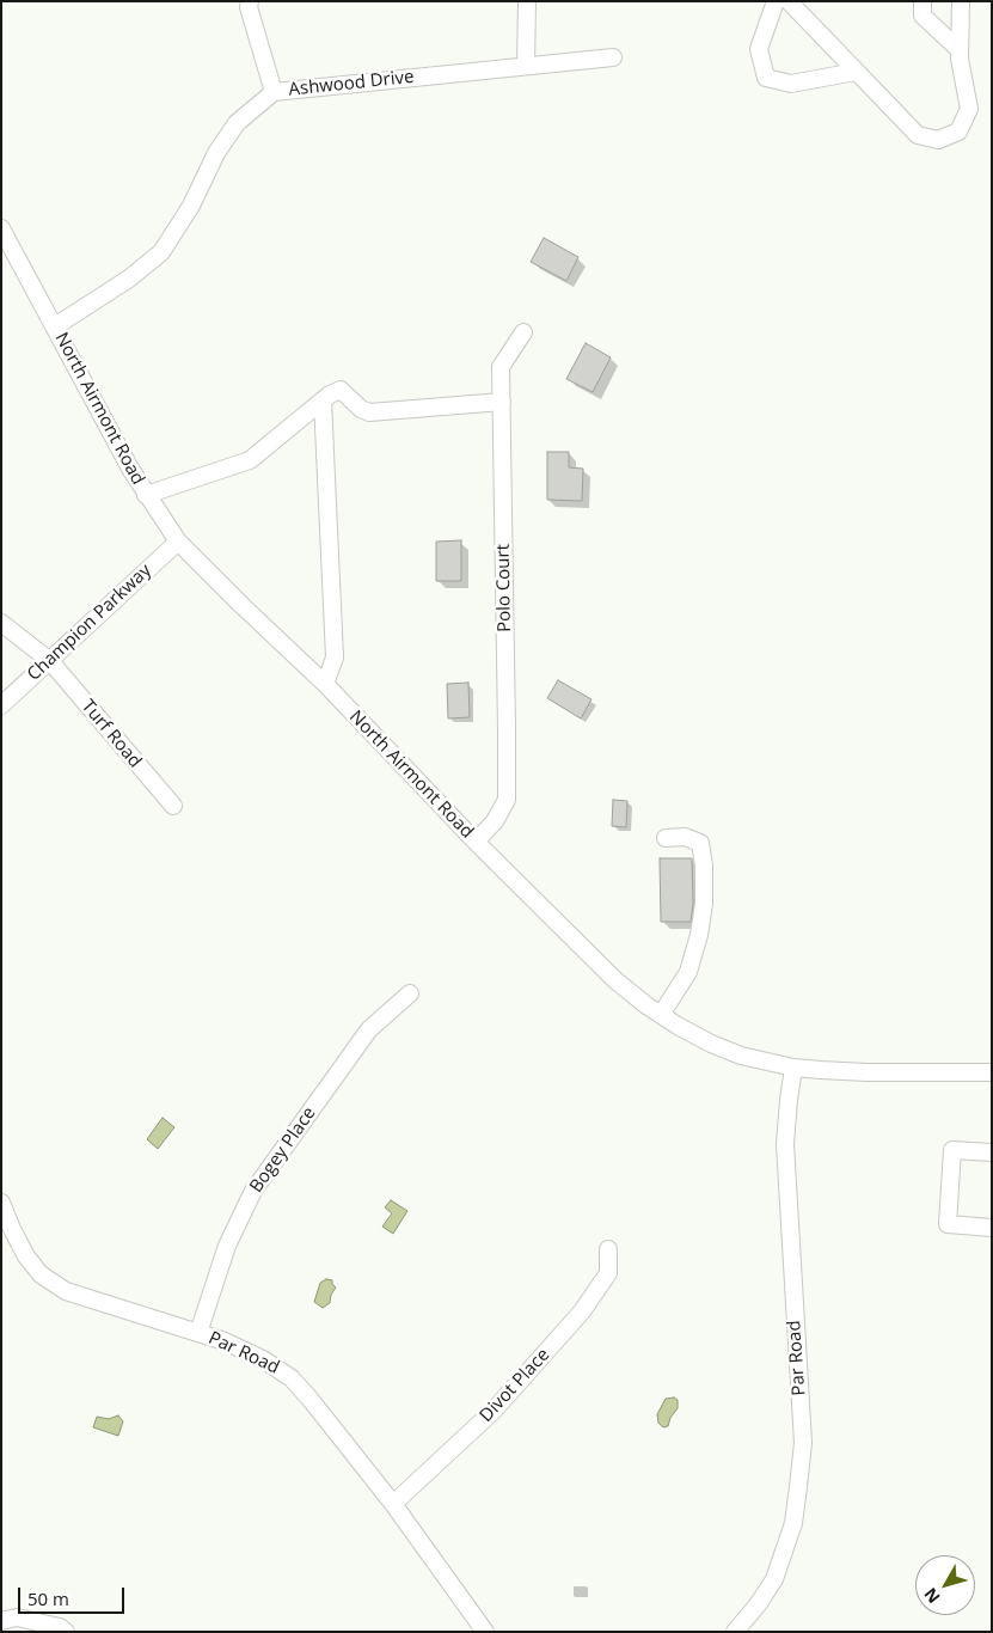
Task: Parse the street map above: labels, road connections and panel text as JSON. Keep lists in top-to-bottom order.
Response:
{
  "streets": {
    "street": [
      "Ashwood Drive",
      "North Airmont Road",
      "Polo Court",
      "Champion Parkway",
      "Turf Road",
      "Bogey Place",
      "Par Road",
      "Divot Place"
    ]
  },
  "crossings": [
    ["Ashwood Drive", "North Airmont Road"],
    ["North Airmont Road", "Polo Court"],
    ["North Airmont Road", "Champion Parkway"],
    ["North Airmont Road", "Par Road"],
    ["Champion Parkway", "Turf Road"],
    ["Bogey Place", "Par Road"],
    ["Par Road", "Divot Place"]
  ],
  "scale_bar": "50 m",
  "north": "bottom left"
}
